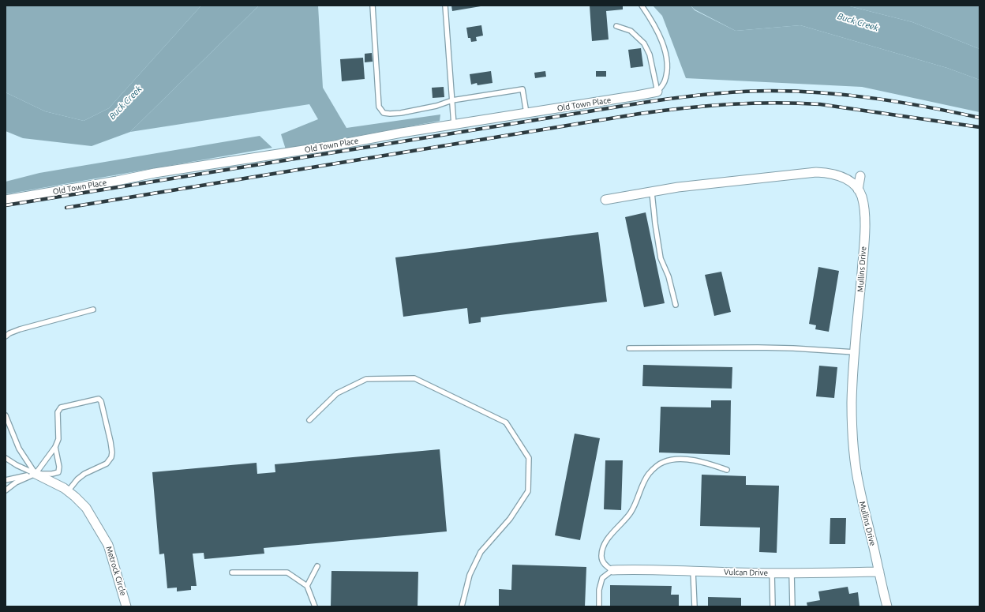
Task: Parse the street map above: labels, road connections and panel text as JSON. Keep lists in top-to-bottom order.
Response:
{
  "streets": {
    "street": [
      "Old Town Place",
      "Mullins Drive",
      "Metrock Circle",
      "Vulcan Drive"
    ]
  },
  "crossings": [
    ["Mullins Drive", "Vulcan Drive"]
  ],
  "water": ["Buck Creek"]
}
